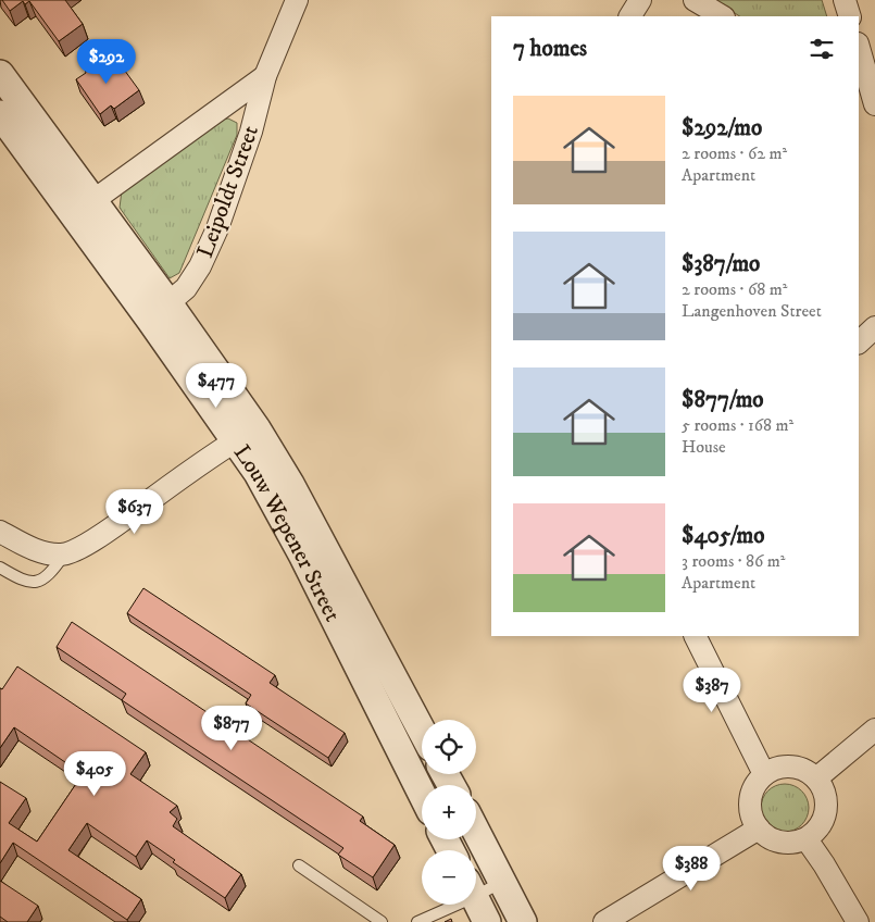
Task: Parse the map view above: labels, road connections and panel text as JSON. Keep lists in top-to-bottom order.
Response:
{
  "streets": {
    "street": ["Leipoldt Street", "Louw Wepener Street"]
  },
  "crossings": [
    ["Leipoldt Street", "Louw Wepener Street"]
  ],
  "page": {
    "heading": "7 homes",
    "price": [
      "$292",
      "$477",
      "$637",
      "$387",
      "$877",
      "$405",
      "$388"
    ],
    "list": [
      {
        "name": "$292/mo",
        "note": "2 rooms · 62 m² · Apartment"
      },
      {
        "name": "$387/mo",
        "note": "2 rooms · 68 m² · Langenhoven Street"
      },
      {
        "name": "$877/mo",
        "note": "5 rooms · 168 m² · House"
      },
      {
        "name": "$405/mo",
        "note": "3 rooms · 86 m² · Apartment"
      }
    ],
    "map_buttons": ["+", "−"]
  }
}
